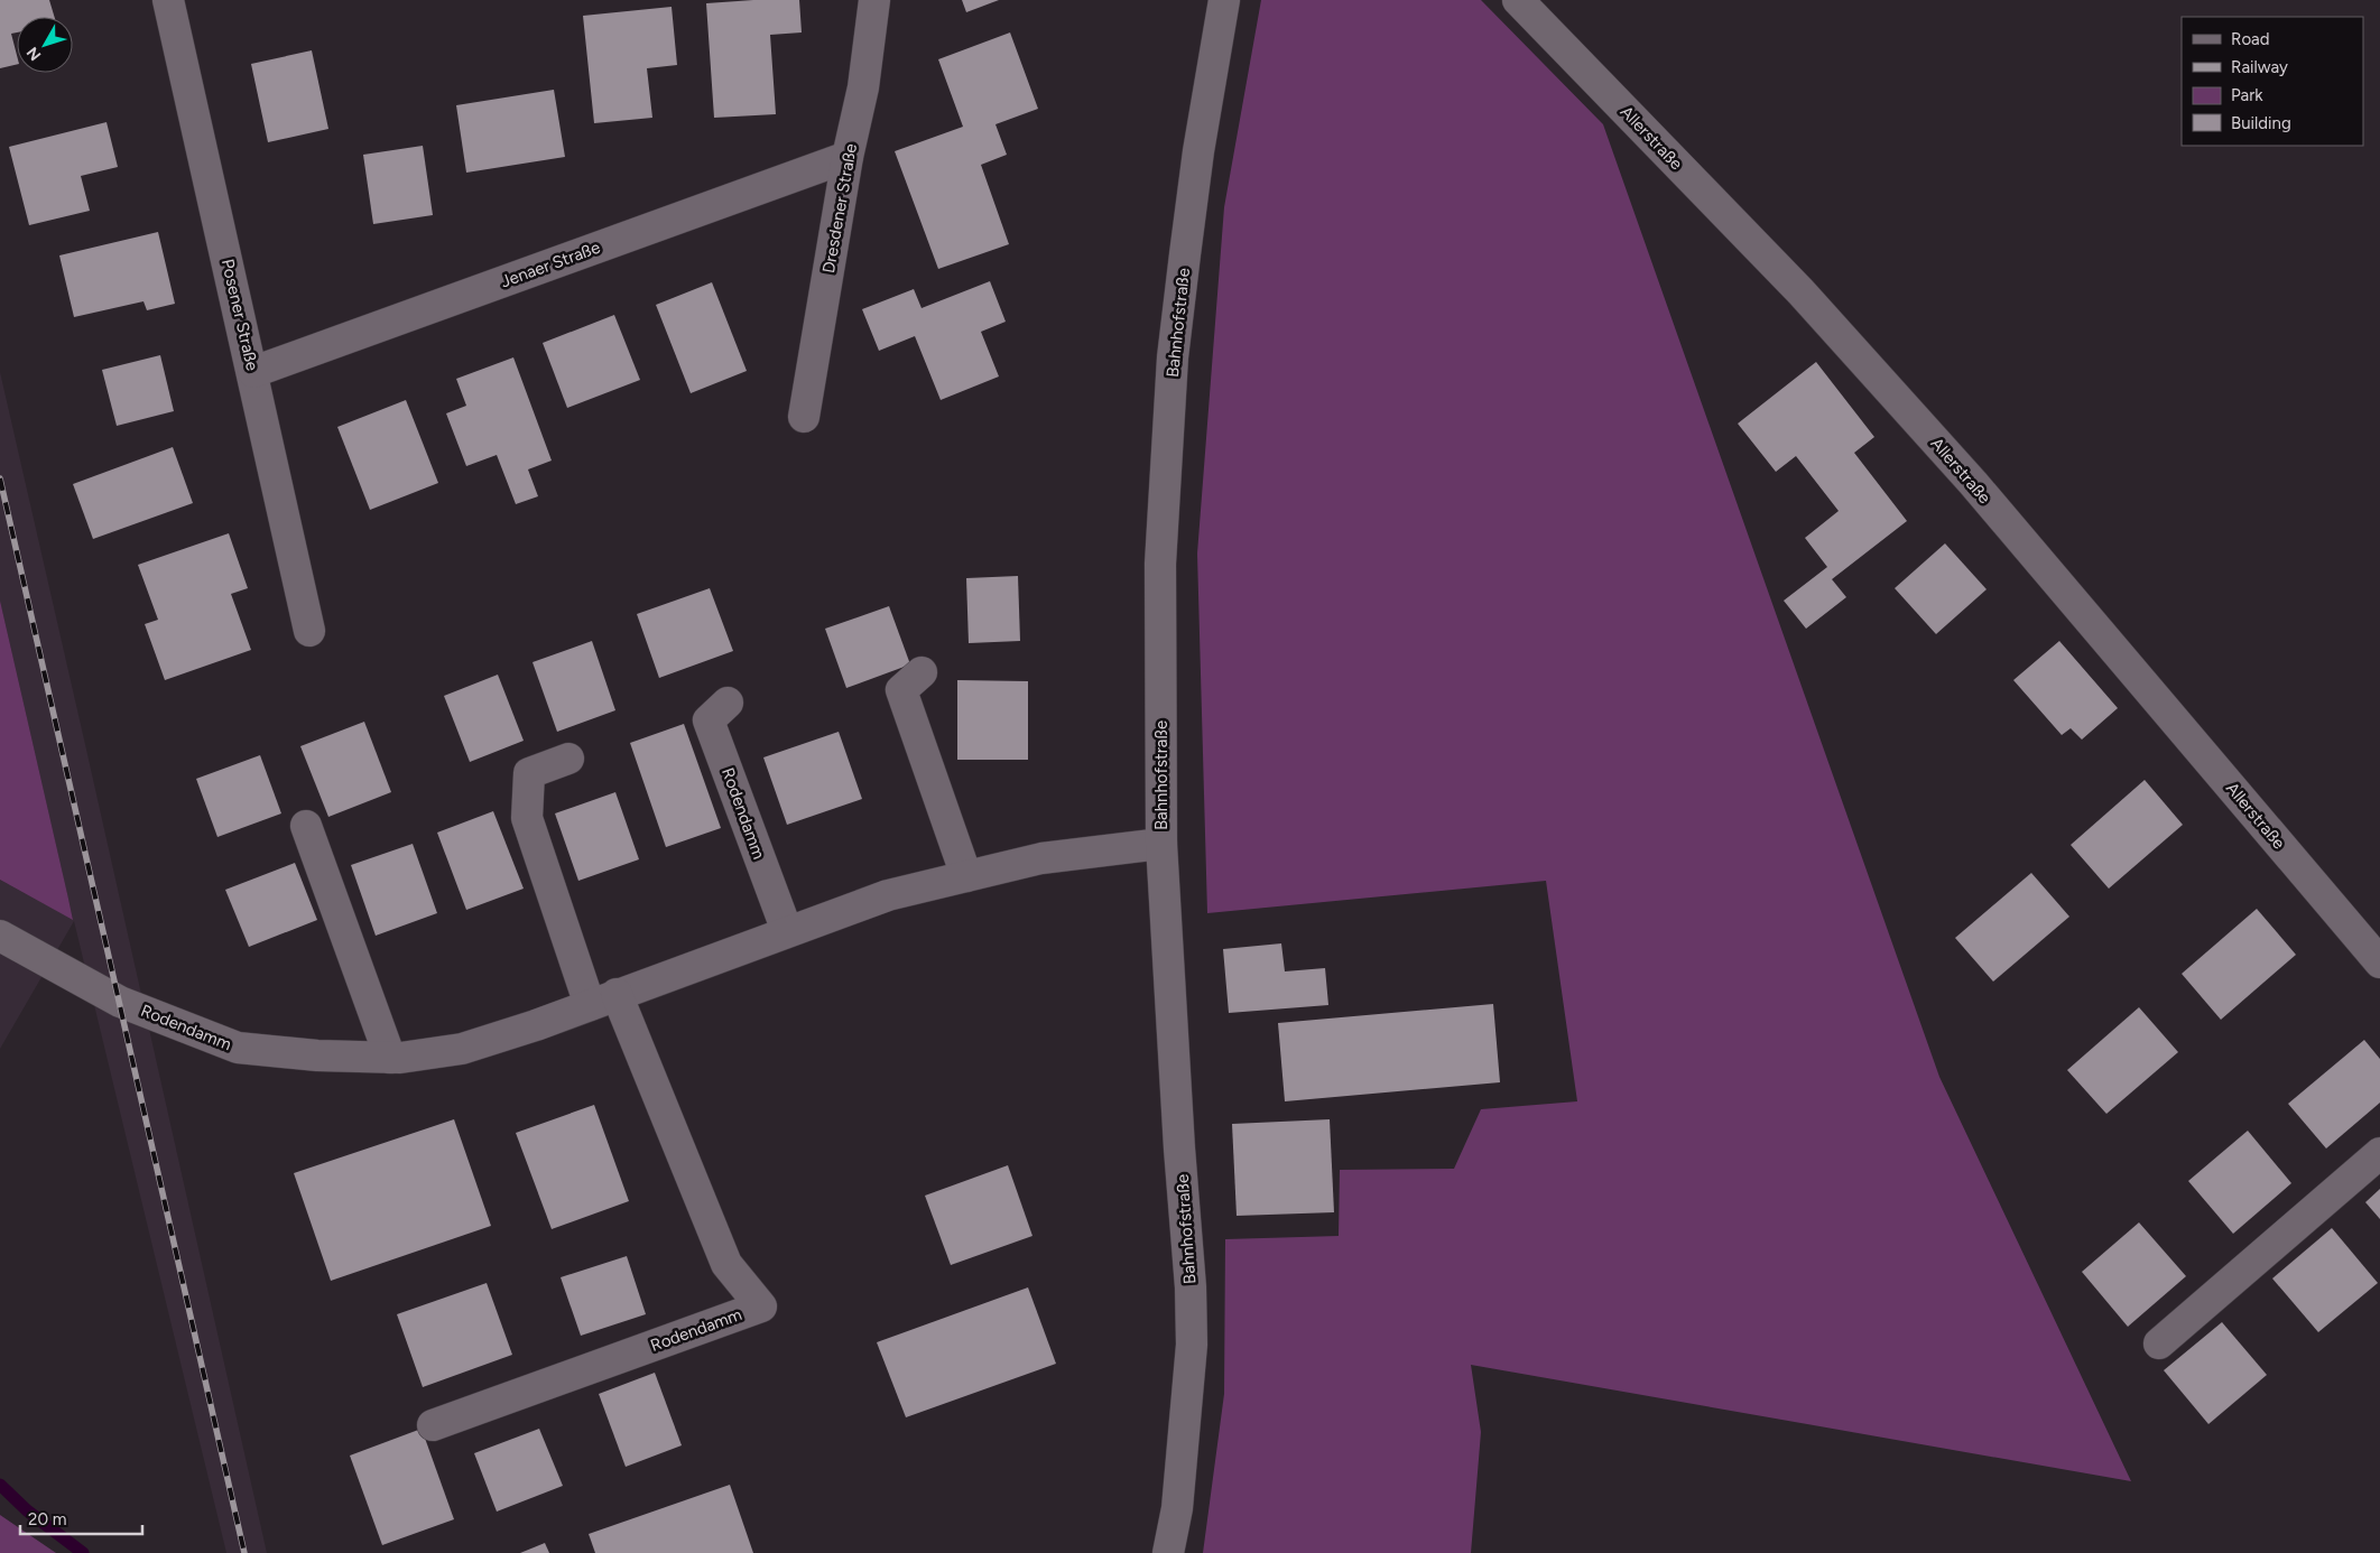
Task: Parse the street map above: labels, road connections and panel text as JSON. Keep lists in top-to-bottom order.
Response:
{
  "streets": {
    "street": [
      "Allerstraße",
      "Dresdener Straße",
      "Jenaer Straße",
      "Posener Straße",
      "Bahnhofstraße",
      "Rodendamm"
    ]
  },
  "crossings": [
    ["Dresdener Straße", "Jenaer Straße"],
    ["Jenaer Straße", "Posener Straße"],
    ["Bahnhofstraße", "Rodendamm"]
  ],
  "legend": [
    "Road",
    "Railway",
    "Park",
    "Building"
  ],
  "scale_bar": "20 m",
  "north": "bottom left"
}
